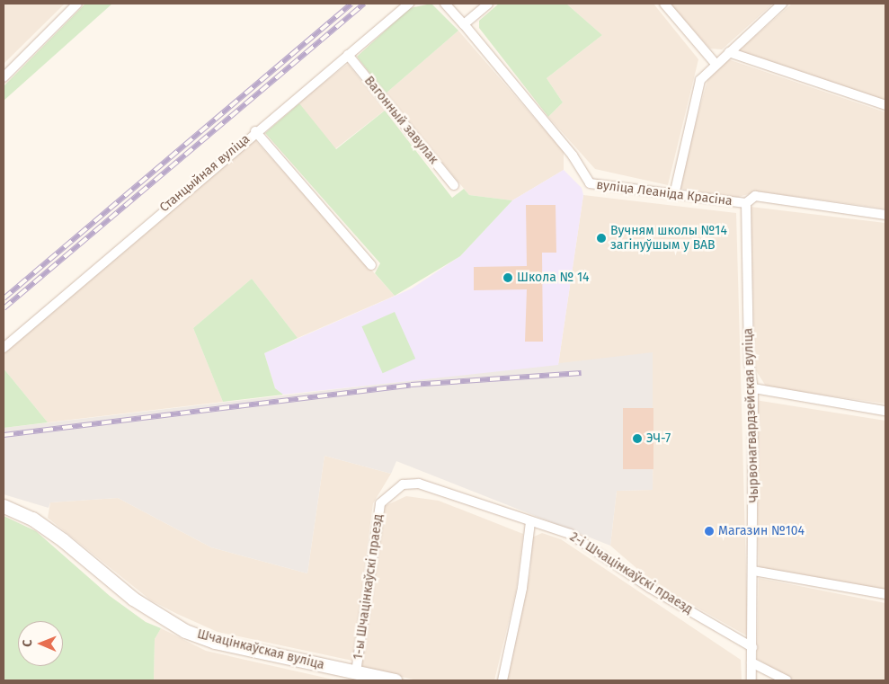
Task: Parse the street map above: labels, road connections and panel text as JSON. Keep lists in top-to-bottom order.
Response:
{
  "streets": {
    "street": [
      "Вагонный завулак",
      "Станцыйная вуліца",
      "вуліца Леаніда Красіна",
      "Чырвонагвардзейская вуліца",
      "2-і Шчацінкаўскі праезд",
      "1-ы Шчацінкаўскі праезд",
      "Шчацінкаўская вуліца"
    ]
  },
  "crossings": [
    ["Вагонный завулак", "Станцыйная вуліца"],
    ["вуліца Леаніда Красіна", "Чырвонагвардзейская вуліца"],
    ["Чырвонагвардзейская вуліца", "2-і Шчацінкаўскі праезд"],
    ["2-і Шчацінкаўскі праезд", "1-ы Шчацінкаўскі праезд"],
    ["1-ы Шчацінкаўскі праезд", "Шчацінкаўская вуліца"]
  ],
  "places": [
    "Вучням школы №14 загінуўшым у ВАВ",
    "Школа № 14",
    "ЭЧ-7",
    "Магазин №104"
  ],
  "north": "left"
}
